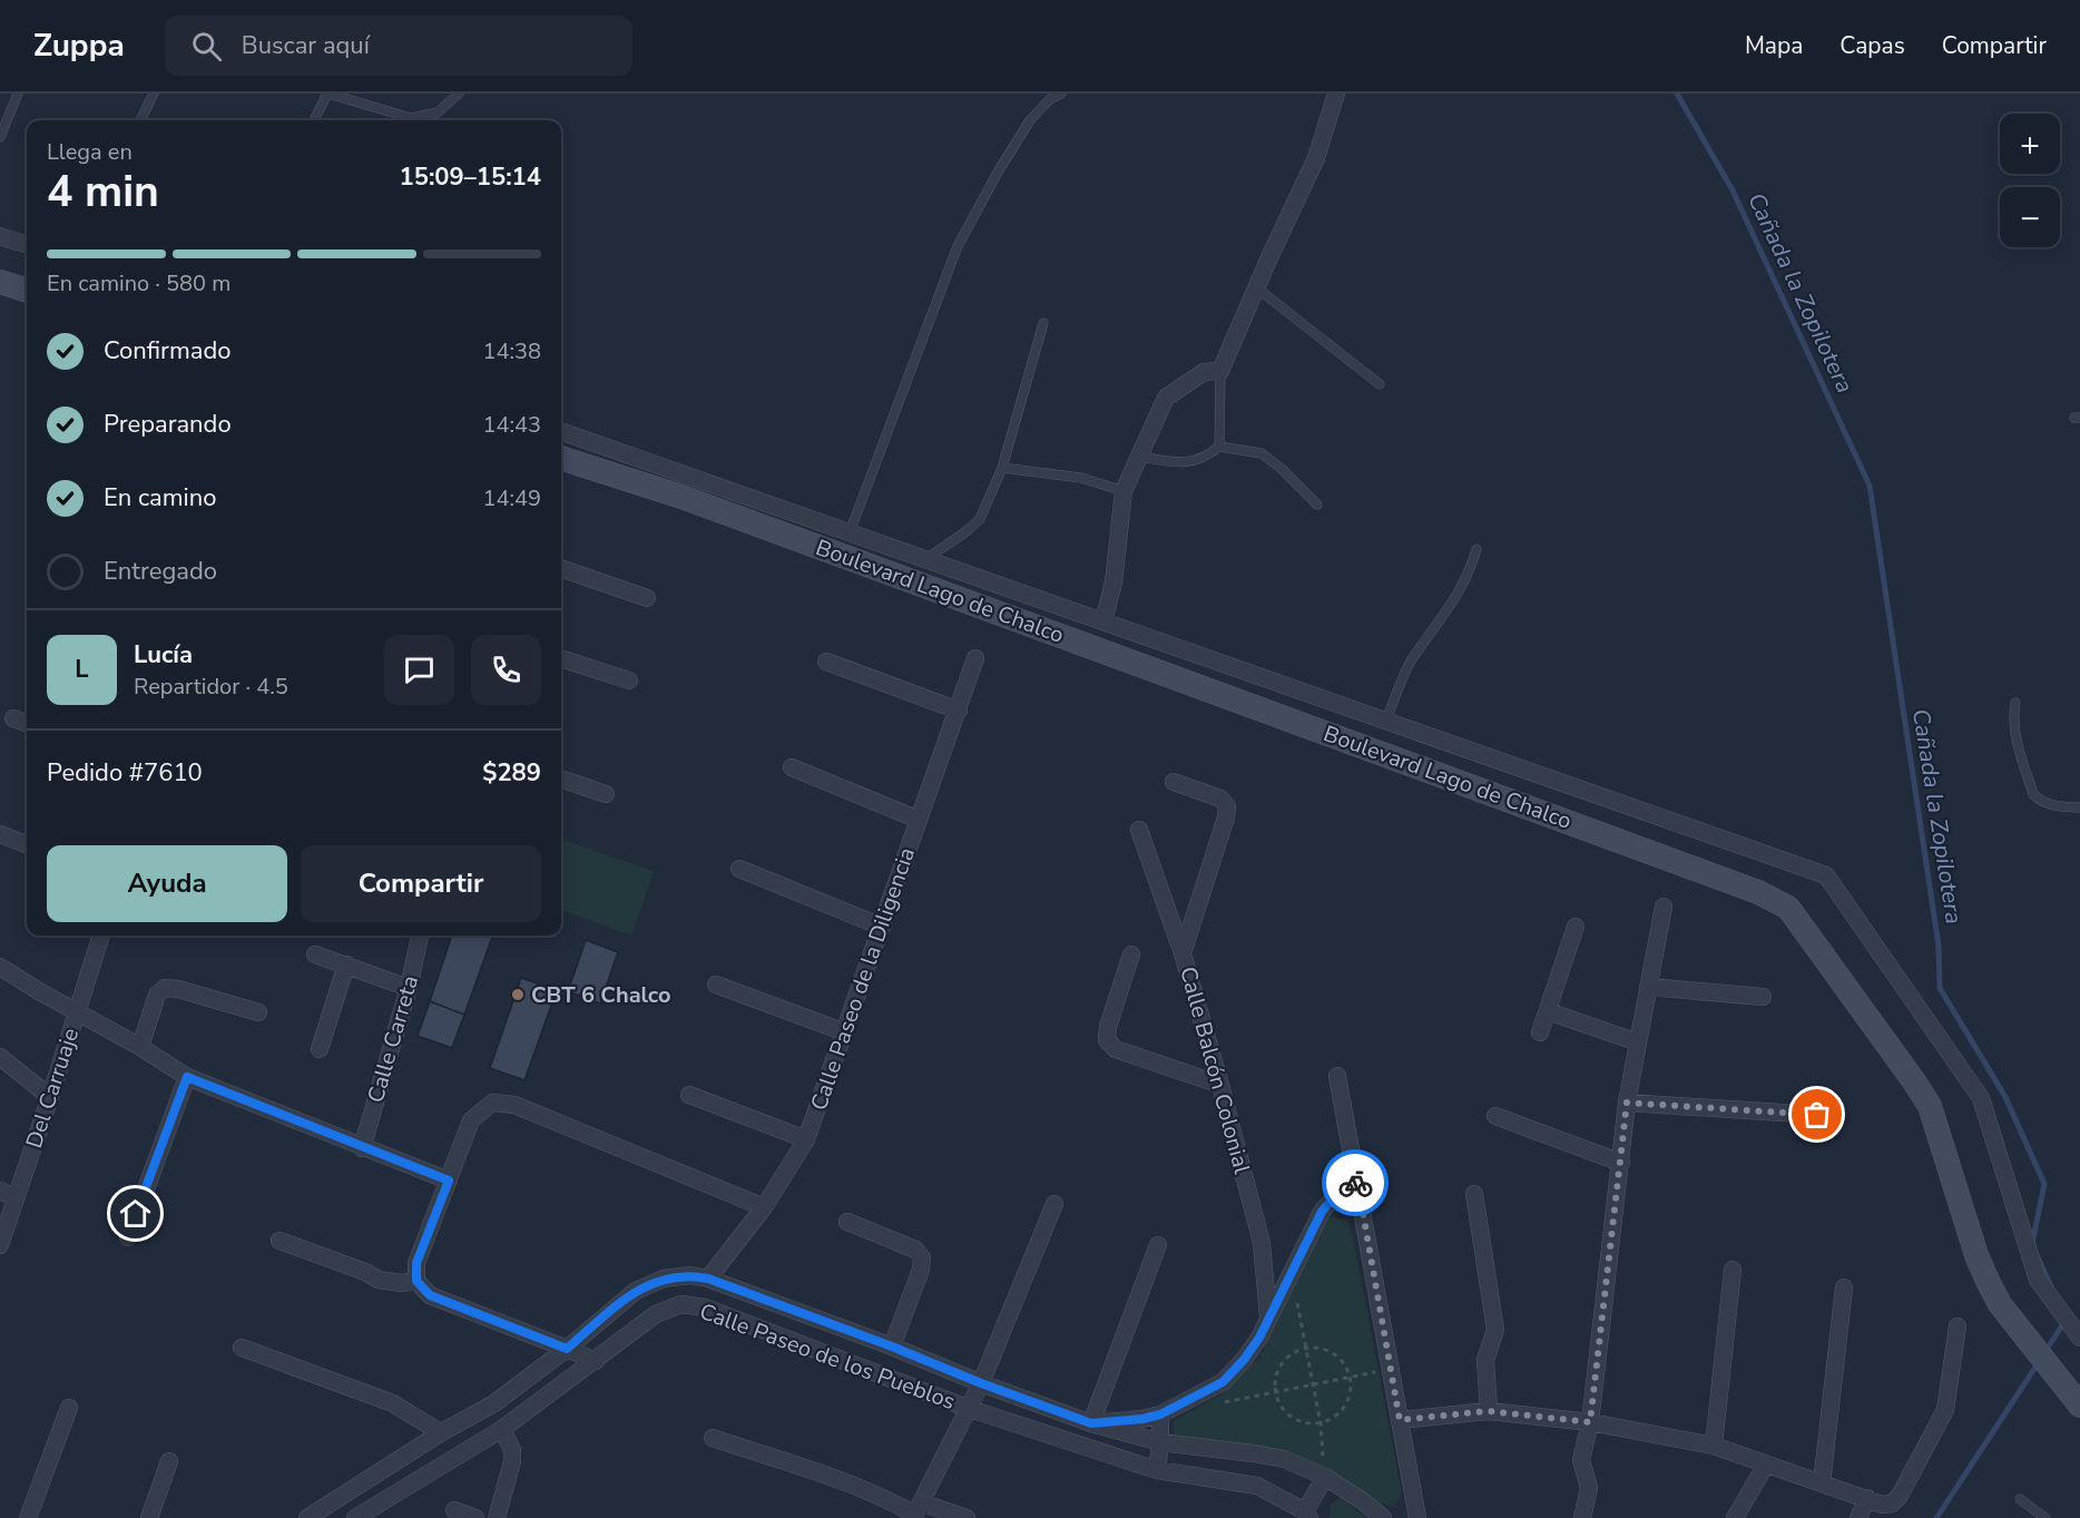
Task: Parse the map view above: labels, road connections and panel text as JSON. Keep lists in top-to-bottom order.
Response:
{
  "streets": {
    "main road": ["Boulevard Lago de Chalco"],
    "street": [
      "Calle Paseo de la Diligencia",
      "Calle Carreta",
      "Calle Balcón Colonial",
      "Del Carruaje",
      "Calle Paseo de los Pueblos"
    ]
  },
  "crossings": [
    ["Calle Paseo de la Diligencia", "Calle Paseo de los Pueblos"]
  ],
  "water": ["Cañada la Zopilotera"],
  "places": ["CBT 6 Chalco"],
  "page": {
    "header": "Zuppa",
    "search": "Buscar aquí",
    "nav": ["Mapa", "Capas", "Compartir"],
    "map_buttons": ["+", "−"],
    "heading": ["4 min", "Llega en", "15:09–15:14"],
    "panel": [
      "Lucía",
      "Repartidor · 4.5",
      "Pedido #7610",
      "$289"
    ],
    "bar": "En camino · 580 m",
    "list": [
      ["Confirmado", "14:38"],
      ["Preparando", "14:43"],
      ["En camino", "14:49"],
      "Entregado"
    ],
    "round": "L",
    "buttons": ["Ayuda", "Compartir"]
  }
}
